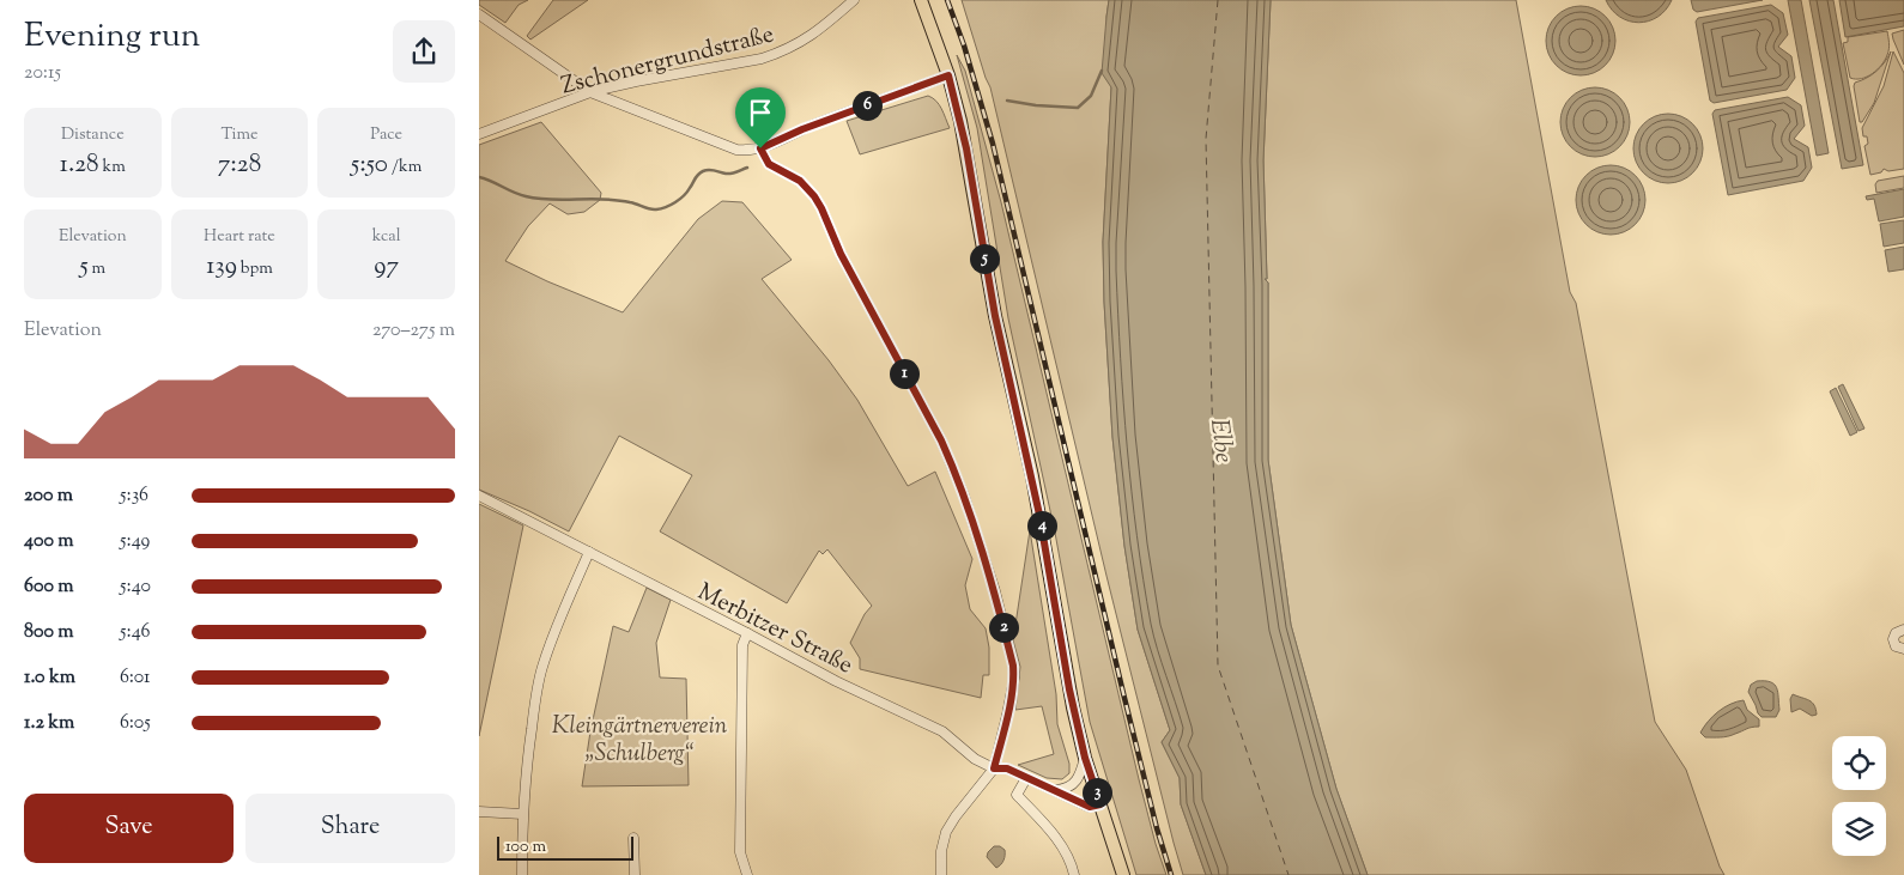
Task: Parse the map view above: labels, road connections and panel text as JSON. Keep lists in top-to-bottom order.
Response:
{
  "streets": {
    "street": ["Zschonergrundstraße", "Merbitzer Straße"]
  },
  "water": ["Elbe"],
  "parks": ["Kleingärtnerverein „Schulberg“"],
  "scale_bar": "100 m",
  "page": {
    "heading": ["Evening run", "20:15"],
    "pins": [
      "6",
      "5",
      "1",
      "4",
      "2",
      "3"
    ],
    "stats": [
      ["Distance", "1.28 km"],
      ["Time", "7:28"],
      ["Pace", "5:50 /km"],
      ["Elevation", "5 m"],
      ["Heart rate", "139 bpm"],
      ["kcal", "97"]
    ],
    "chart": ["Elevation", "270–275 m"],
    "list": [
      {
        "name": "200 m",
        "note": "5:36"
      },
      {
        "name": "400 m",
        "note": "5:49"
      },
      {
        "name": "600 m",
        "note": "5:40"
      },
      {
        "name": "800 m",
        "note": "5:46"
      },
      {
        "name": "1.0 km",
        "note": "6:01"
      },
      {
        "name": "1.2 km",
        "note": "6:05"
      }
    ],
    "buttons": ["Save", "Share"],
    "scale": "100 m"
  }
}
